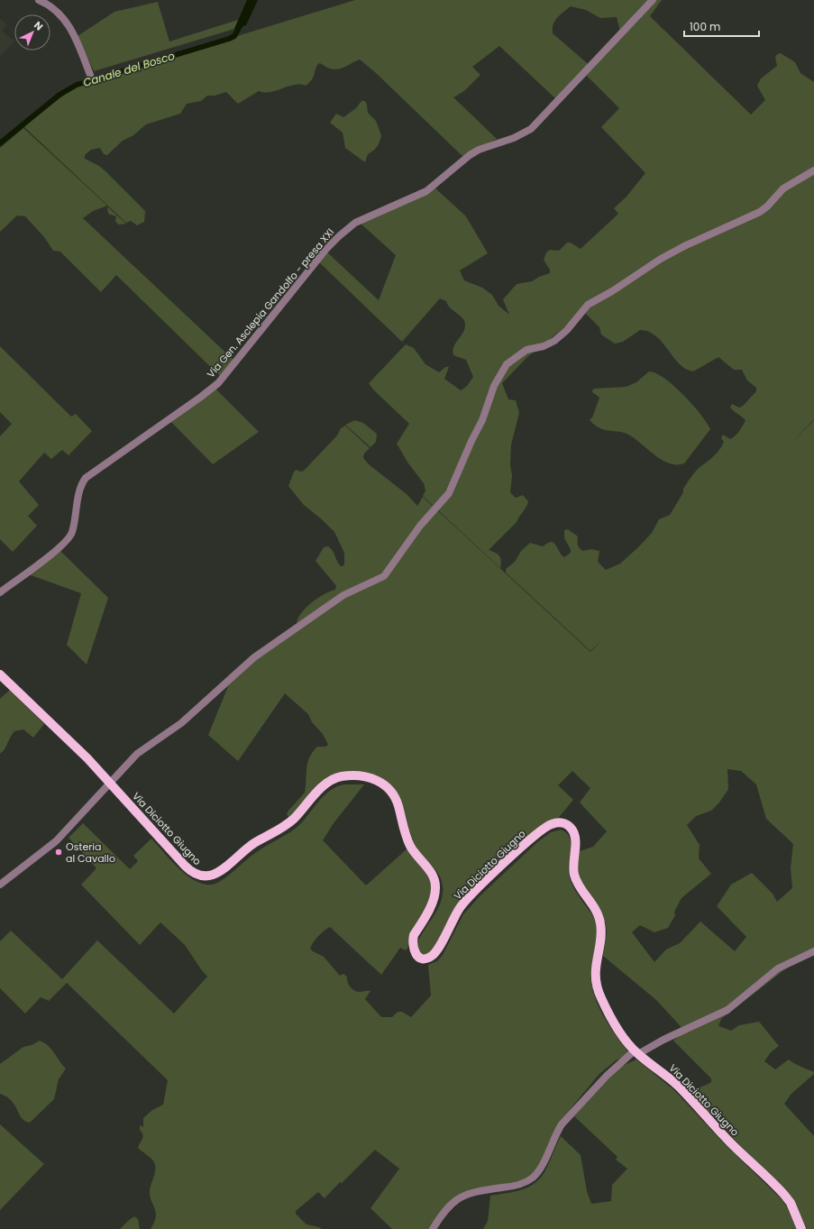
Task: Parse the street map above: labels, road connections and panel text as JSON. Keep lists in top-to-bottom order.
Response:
{
  "streets": {
    "main road": ["Via Diciotto Giugno"],
    "street": ["Via Gen. Asclepia Gandolfo - presa XXI"]
  },
  "water": ["Canale del Bosco"],
  "places": ["Osteria al Cavallo"],
  "scale_bar": "100 m",
  "north": "top right"
}
